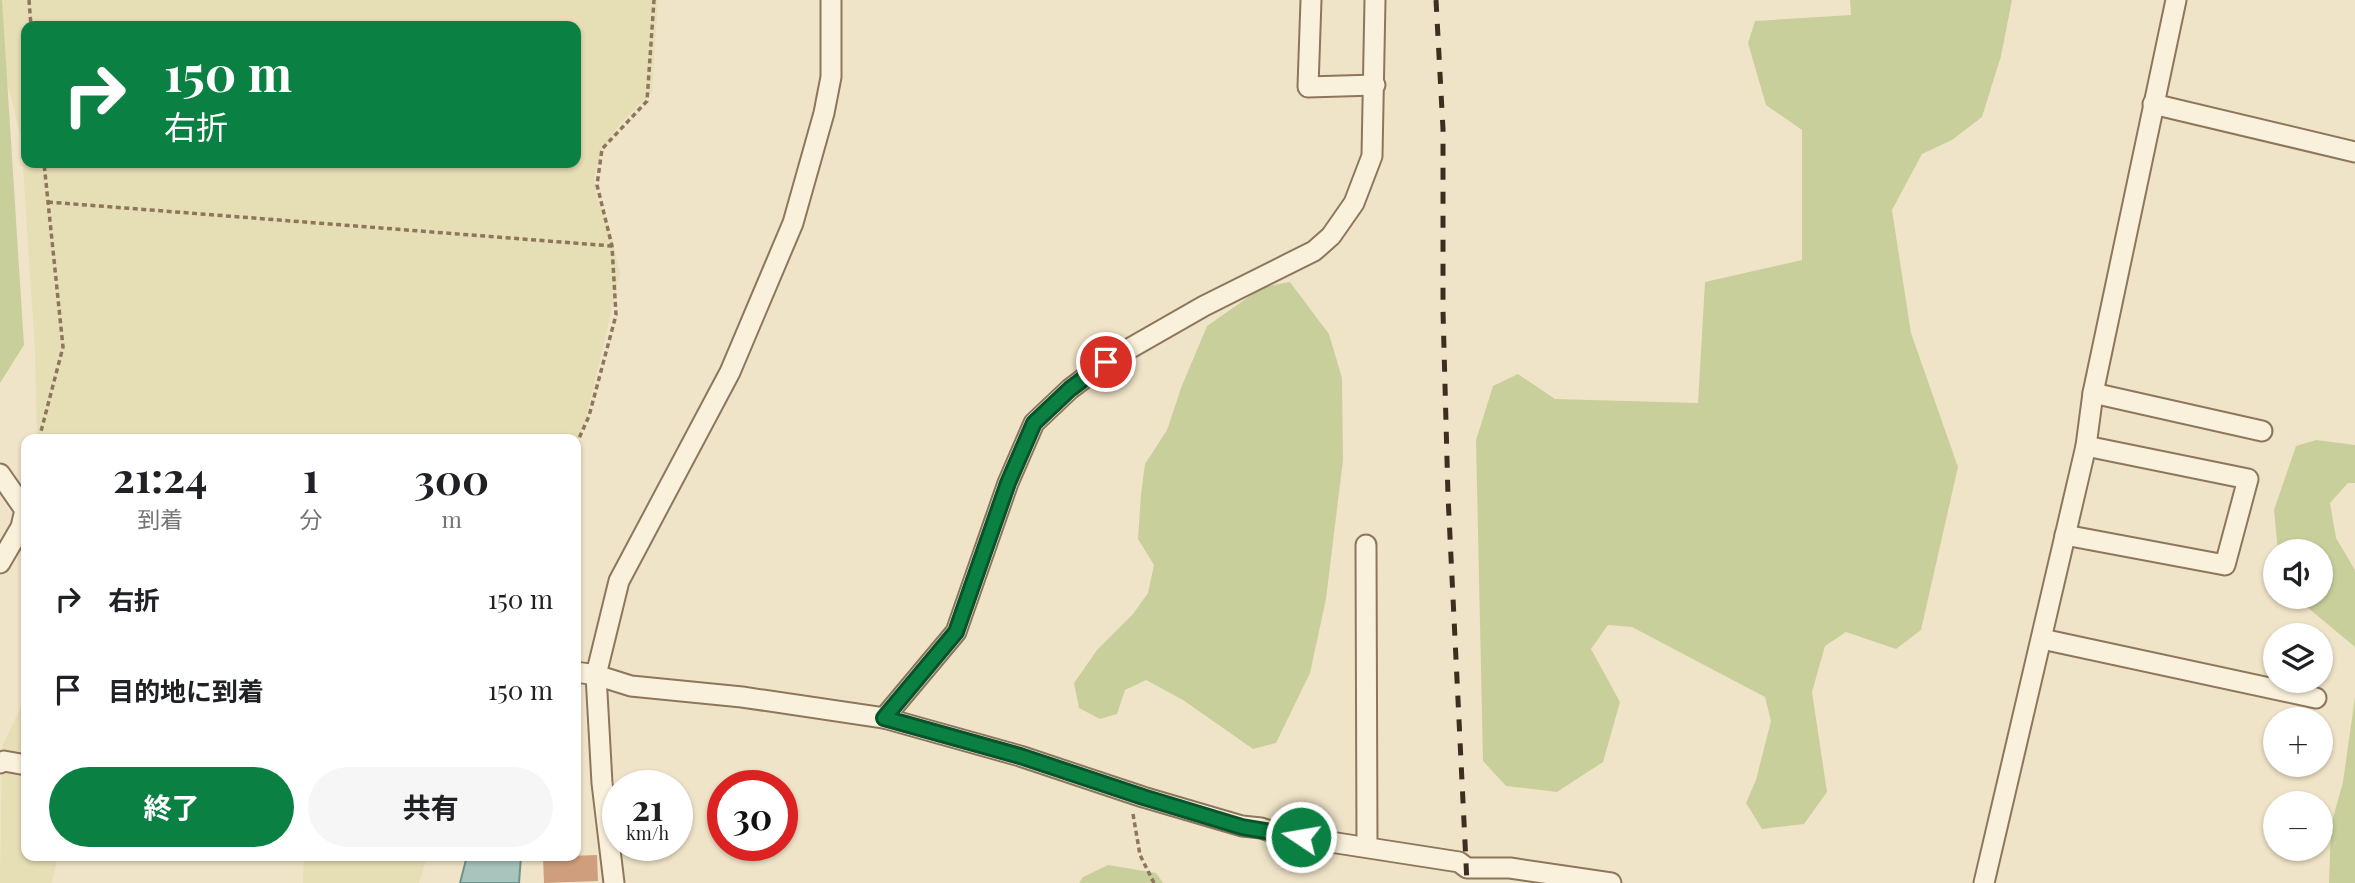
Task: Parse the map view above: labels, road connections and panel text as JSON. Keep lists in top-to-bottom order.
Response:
{
  "page": {
    "turn": ["150 m", "右折"],
    "eta": [
      "21:24",
      "到着",
      "1",
      "分",
      "300",
      "m"
    ],
    "map_buttons": ["+", "−"],
    "list": [
      {
        "name": "右折",
        "value": "150 m"
      },
      {
        "name": "目的地に到着",
        "value": "150 m"
      }
    ],
    "buttons": ["終了", "共有"],
    "speed": "21 km/h",
    "limit": "30"
  }
}
